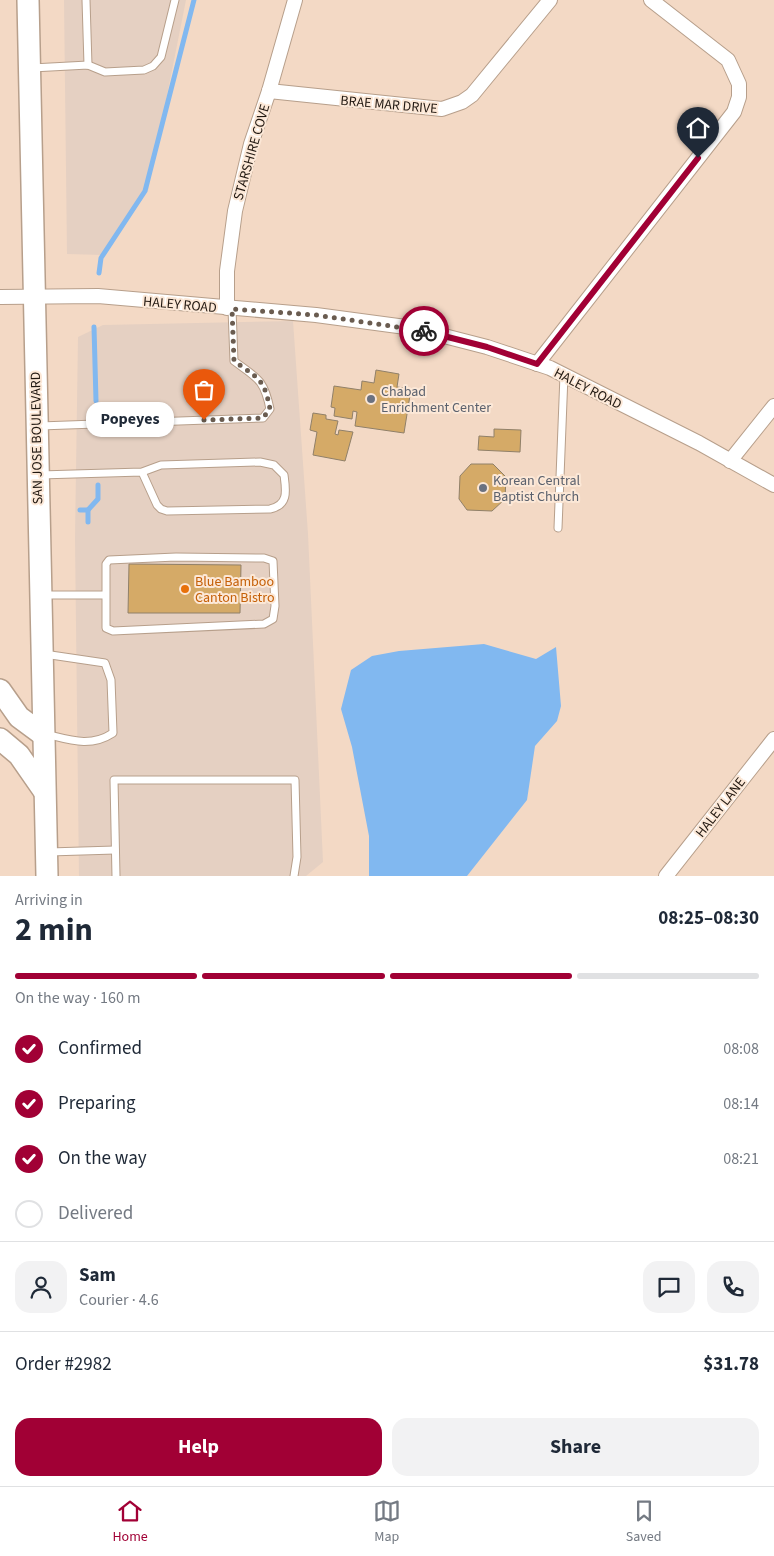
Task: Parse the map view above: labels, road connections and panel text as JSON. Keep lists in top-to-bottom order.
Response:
{
  "streets": {
    "main road": ["SAN JOSE BOULEVARD"],
    "street": [
      "BRAE MAR DRIVE",
      "STARSHIRE COVE",
      "HALEY ROAD",
      "HALEY LANE"
    ]
  },
  "crossings": [
    ["BRAE MAR DRIVE", "STARSHIRE COVE"],
    ["STARSHIRE COVE", "HALEY ROAD"],
    ["HALEY ROAD", "SAN JOSE BOULEVARD"]
  ],
  "places": [
    "Chabad Enrichment Center",
    "Popeyes",
    "Korean Central Baptist Church",
    "Blue Bamboo Canton Bistro"
  ],
  "page": {
    "bubble": "Popeyes",
    "heading": ["2 min", "Arriving in", "08:25–08:30"],
    "panel": [
      "Sam",
      "Courier · 4.6",
      "Order #2982",
      "$31.78"
    ],
    "bar": "On the way · 160 m",
    "list": [
      ["Confirmed", "08:08"],
      ["Preparing", "08:14"],
      ["On the way", "08:21"],
      "Delivered"
    ],
    "buttons": ["Help", "Share"],
    "tabs": ["Home", "Map", "Saved"]
  }
}
